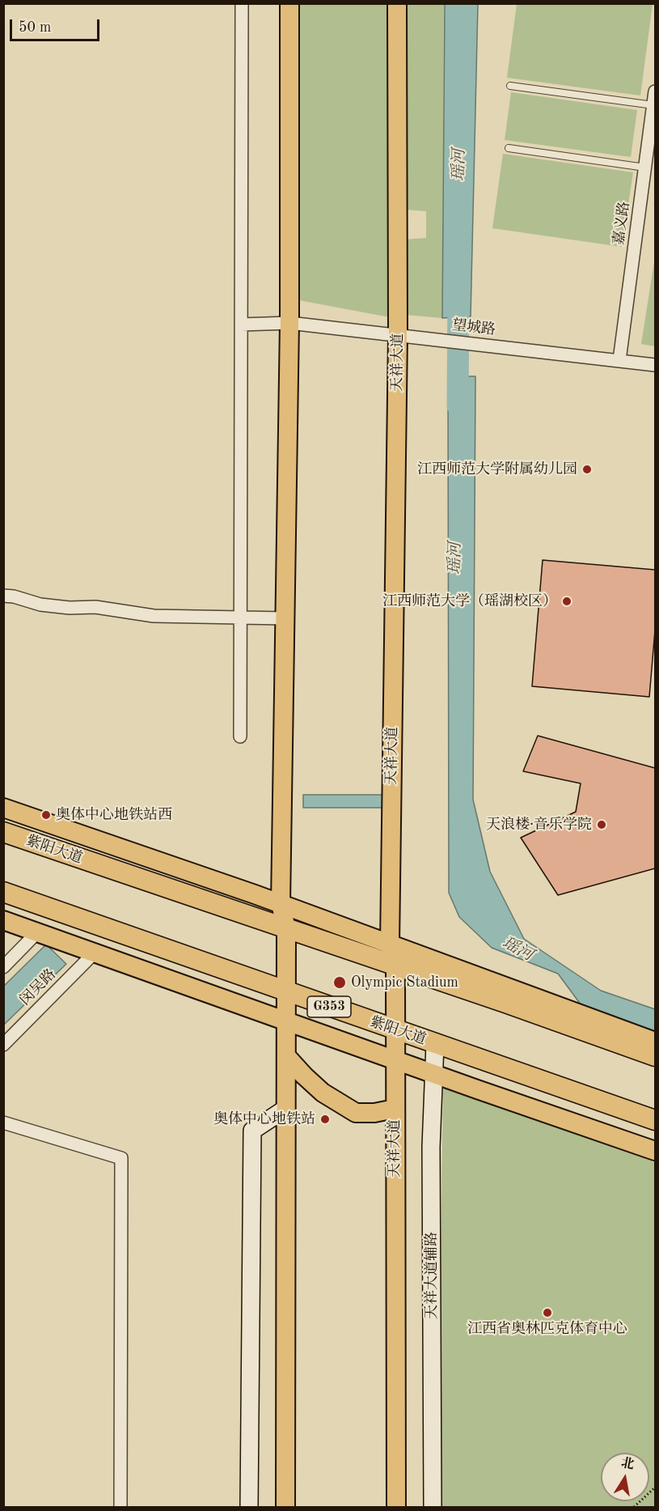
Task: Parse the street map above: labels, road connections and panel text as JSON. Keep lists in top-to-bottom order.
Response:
{
  "streets": {
    "highway": ["紫阳大道", "G353"],
    "main road": ["天祥大道", "天祥大道辅路"],
    "street": ["嘉义路", "望城路", "闵吴路"]
  },
  "crossings": [
    ["嘉义路", "望城路"],
    ["望城路", "天祥大道"],
    ["天祥大道", "紫阳大道"],
    ["紫阳大道", "天祥大道辅路"]
  ],
  "water": ["瑶河"],
  "places": [
    "江西师范大学附属幼儿园",
    "江西师范大学（瑶湖校区）",
    "奥体中心地铁站西",
    "天浪楼·音乐学院",
    "Olympic Stadium",
    "奥体中心地铁站",
    "江西省奥林匹克体育中心"
  ],
  "scale_bar": "50 m",
  "north": "top"
}
